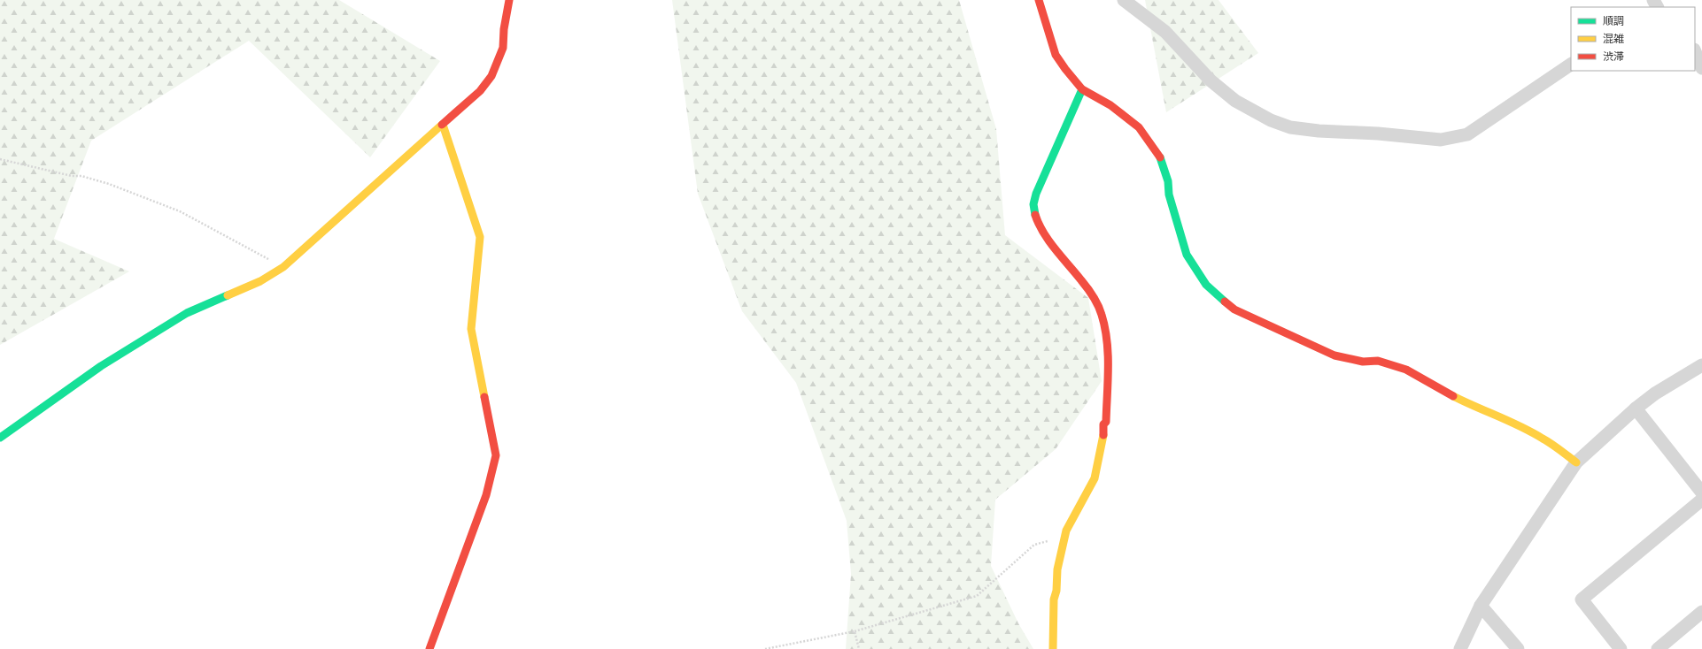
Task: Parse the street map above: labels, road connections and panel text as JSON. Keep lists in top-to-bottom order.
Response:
{
  "legend": ["順調", "混雑", "渋滞"]
}
